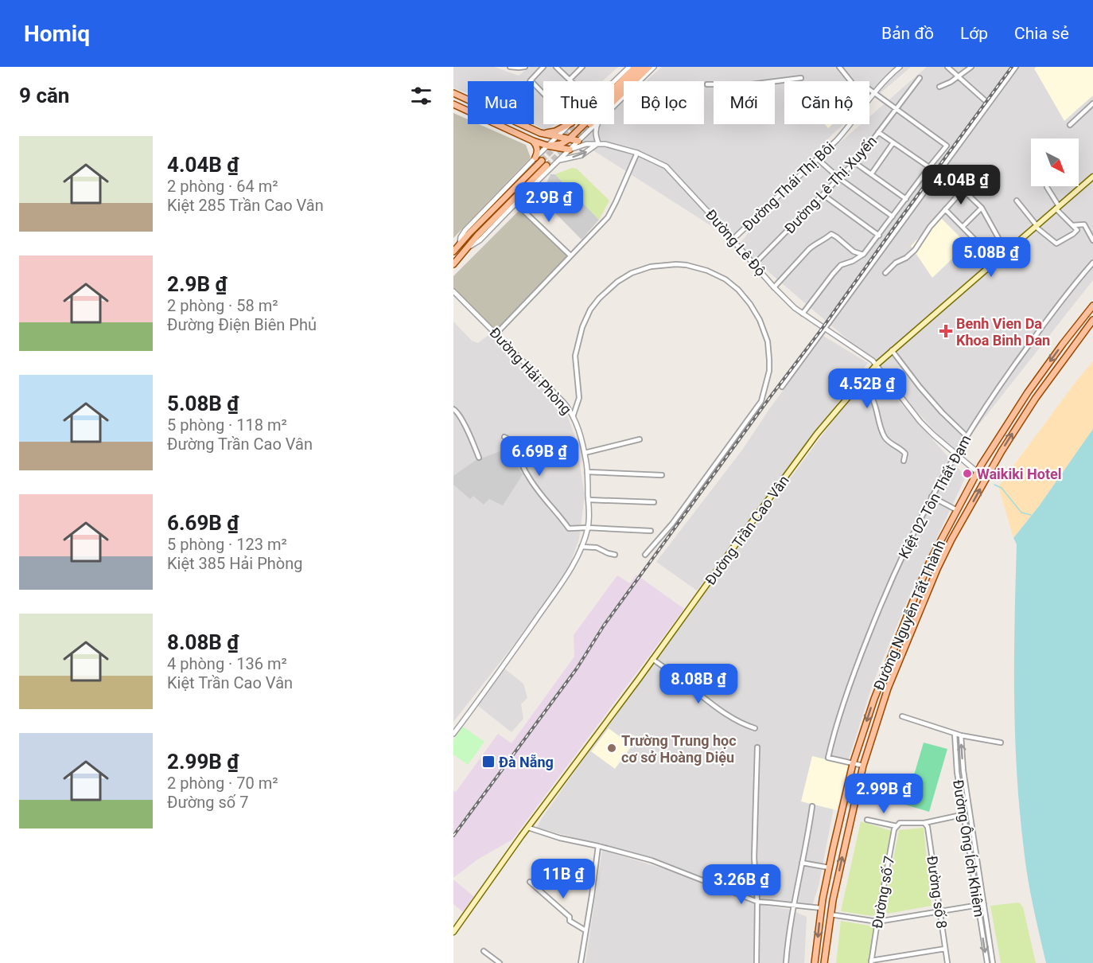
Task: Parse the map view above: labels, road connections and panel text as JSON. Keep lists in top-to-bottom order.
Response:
{
  "streets": {
    "main road": ["Đường Trần Cao Vân", "Đường Nguyễn Tất Thành"],
    "street": [
      "Đường Lê Thị Xuyến",
      "Đường Thái Thị Bôi",
      "Đường Lê Độ",
      "Đường Hải Phòng",
      "Kiệt 02 Tôn Thất Đạm",
      "Đường Ông Ích Khiêm",
      "Đường số 7",
      "Đường số 8"
    ]
  },
  "crossings": [
    ["Đường Lê Thị Xuyến", "Đường Lê Độ"],
    ["Đường Thái Thị Bôi", "Đường Lê Độ"],
    ["Đường Lê Độ", "Kiệt 02 Tôn Thất Đạm"],
    ["Đường Lê Độ", "Đường Trần Cao Vân"],
    ["Đường Lê Độ", "Đường Nguyễn Tất Thành"],
    ["Kiệt 02 Tôn Thất Đạm", "Đường Nguyễn Tất Thành"]
  ],
  "places": {
    "health": ["Benh Vien Da Khoa Binh Dan"],
    "other": ["Waikiki Hotel", "Trường Trung học cơ sở Hoàng Diệu"],
    "transit": ["Đà Nẵng"]
  },
  "north": "bottom right",
  "page": {
    "header": "Homiq",
    "nav": ["Bản đồ", "Lớp", "Chia sẻ"],
    "heading": "9 căn",
    "chip": [
      "Mua",
      "Thuê",
      "Bộ lọc",
      "Mới",
      "Căn hộ"
    ],
    "list": [
      {
        "name": "4.04B ₫",
        "note": "2 phòng · 64 m² · Kiệt 285 Trần Cao Vân"
      },
      {
        "name": "2.9B ₫",
        "note": "2 phòng · 58 m² · Đường Điện Biên Phủ"
      },
      {
        "name": "5.08B ₫",
        "note": "5 phòng · 118 m² · Đường Trần Cao Vân"
      },
      {
        "name": "6.69B ₫",
        "note": "5 phòng · 123 m² · Kiệt 385 Hải Phòng"
      },
      {
        "name": "8.08B ₫",
        "note": "4 phòng · 136 m² · Kiệt Trần Cao Vân"
      },
      {
        "name": "2.99B ₫",
        "note": "2 phòng · 70 m² · Đường số 7"
      }
    ],
    "price": [
      "4.04B ₫",
      "2.9B ₫",
      "5.08B ₫",
      "4.52B ₫",
      "6.69B ₫",
      "8.08B ₫",
      "2.99B ₫",
      "11B ₫",
      "3.26B ₫"
    ]
  }
}
